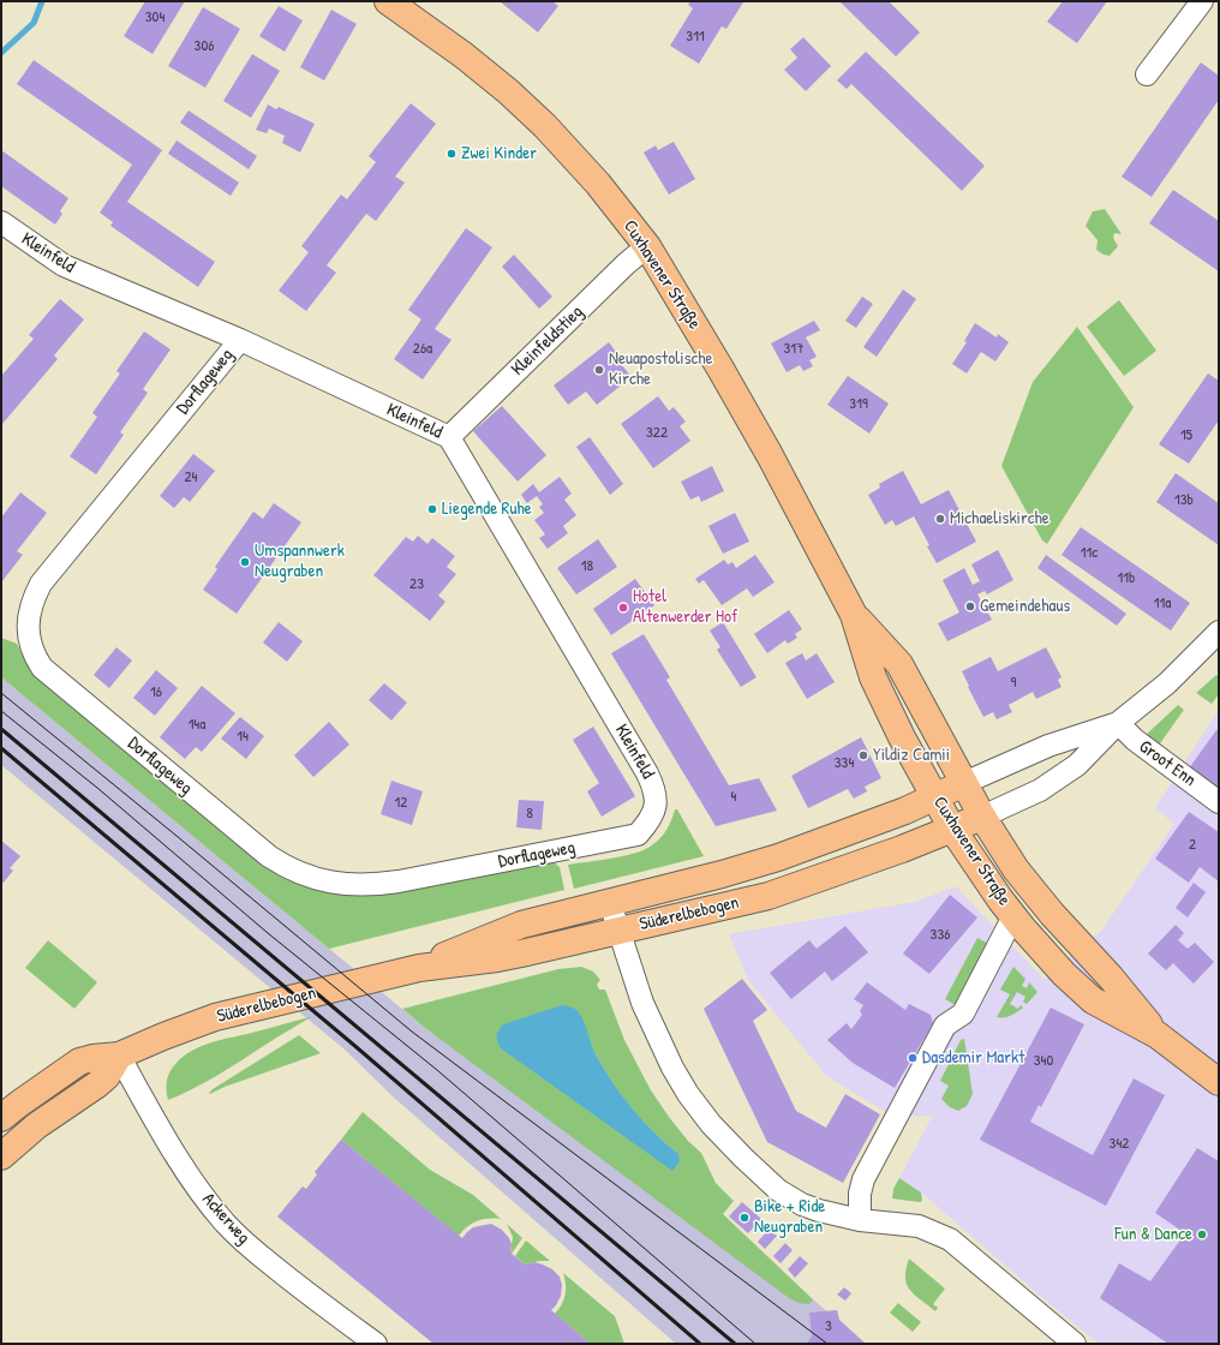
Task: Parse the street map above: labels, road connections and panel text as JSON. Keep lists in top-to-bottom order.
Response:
{
  "streets": {
    "main road": ["Cuxhavener Straße", "Süderelbebogen"],
    "street": [
      "Kleinfeld",
      "Kleinfeldstieg",
      "Dorflageweg",
      "Groot Enn",
      "Ackerweg"
    ]
  },
  "crossings": [
    ["Kleinfeld", "Kleinfeldstieg"],
    ["Kleinfeld", "Dorflageweg"],
    ["Cuxhavener Straße", "Kleinfeldstieg"],
    ["Cuxhavener Straße", "Süderelbebogen"],
    ["Süderelbebogen", "Ackerweg"]
  ],
  "places": [
    "Zwei Kinder",
    "Neuapostolische Kirche",
    "Liegende Ruhe",
    "Michaeliskirche",
    "Umspannwerk Neugraben",
    "Gemeindehaus",
    "Hotel Altenwerder Hof",
    "Yildiz Camii",
    "Dasdemir Markt",
    "Bike + Ride Neugraben",
    "Fun & Dance"
  ],
  "house_numbers": [
    "304",
    "311",
    "306",
    "26a",
    "317",
    "319",
    "322",
    "15",
    "24",
    "13b",
    "11c",
    "18",
    "11b",
    "23",
    "11a",
    "9",
    "16",
    "14a",
    "14",
    "334",
    "4",
    "12",
    "8",
    "2",
    "336",
    "340",
    "342",
    "3"
  ]
}
